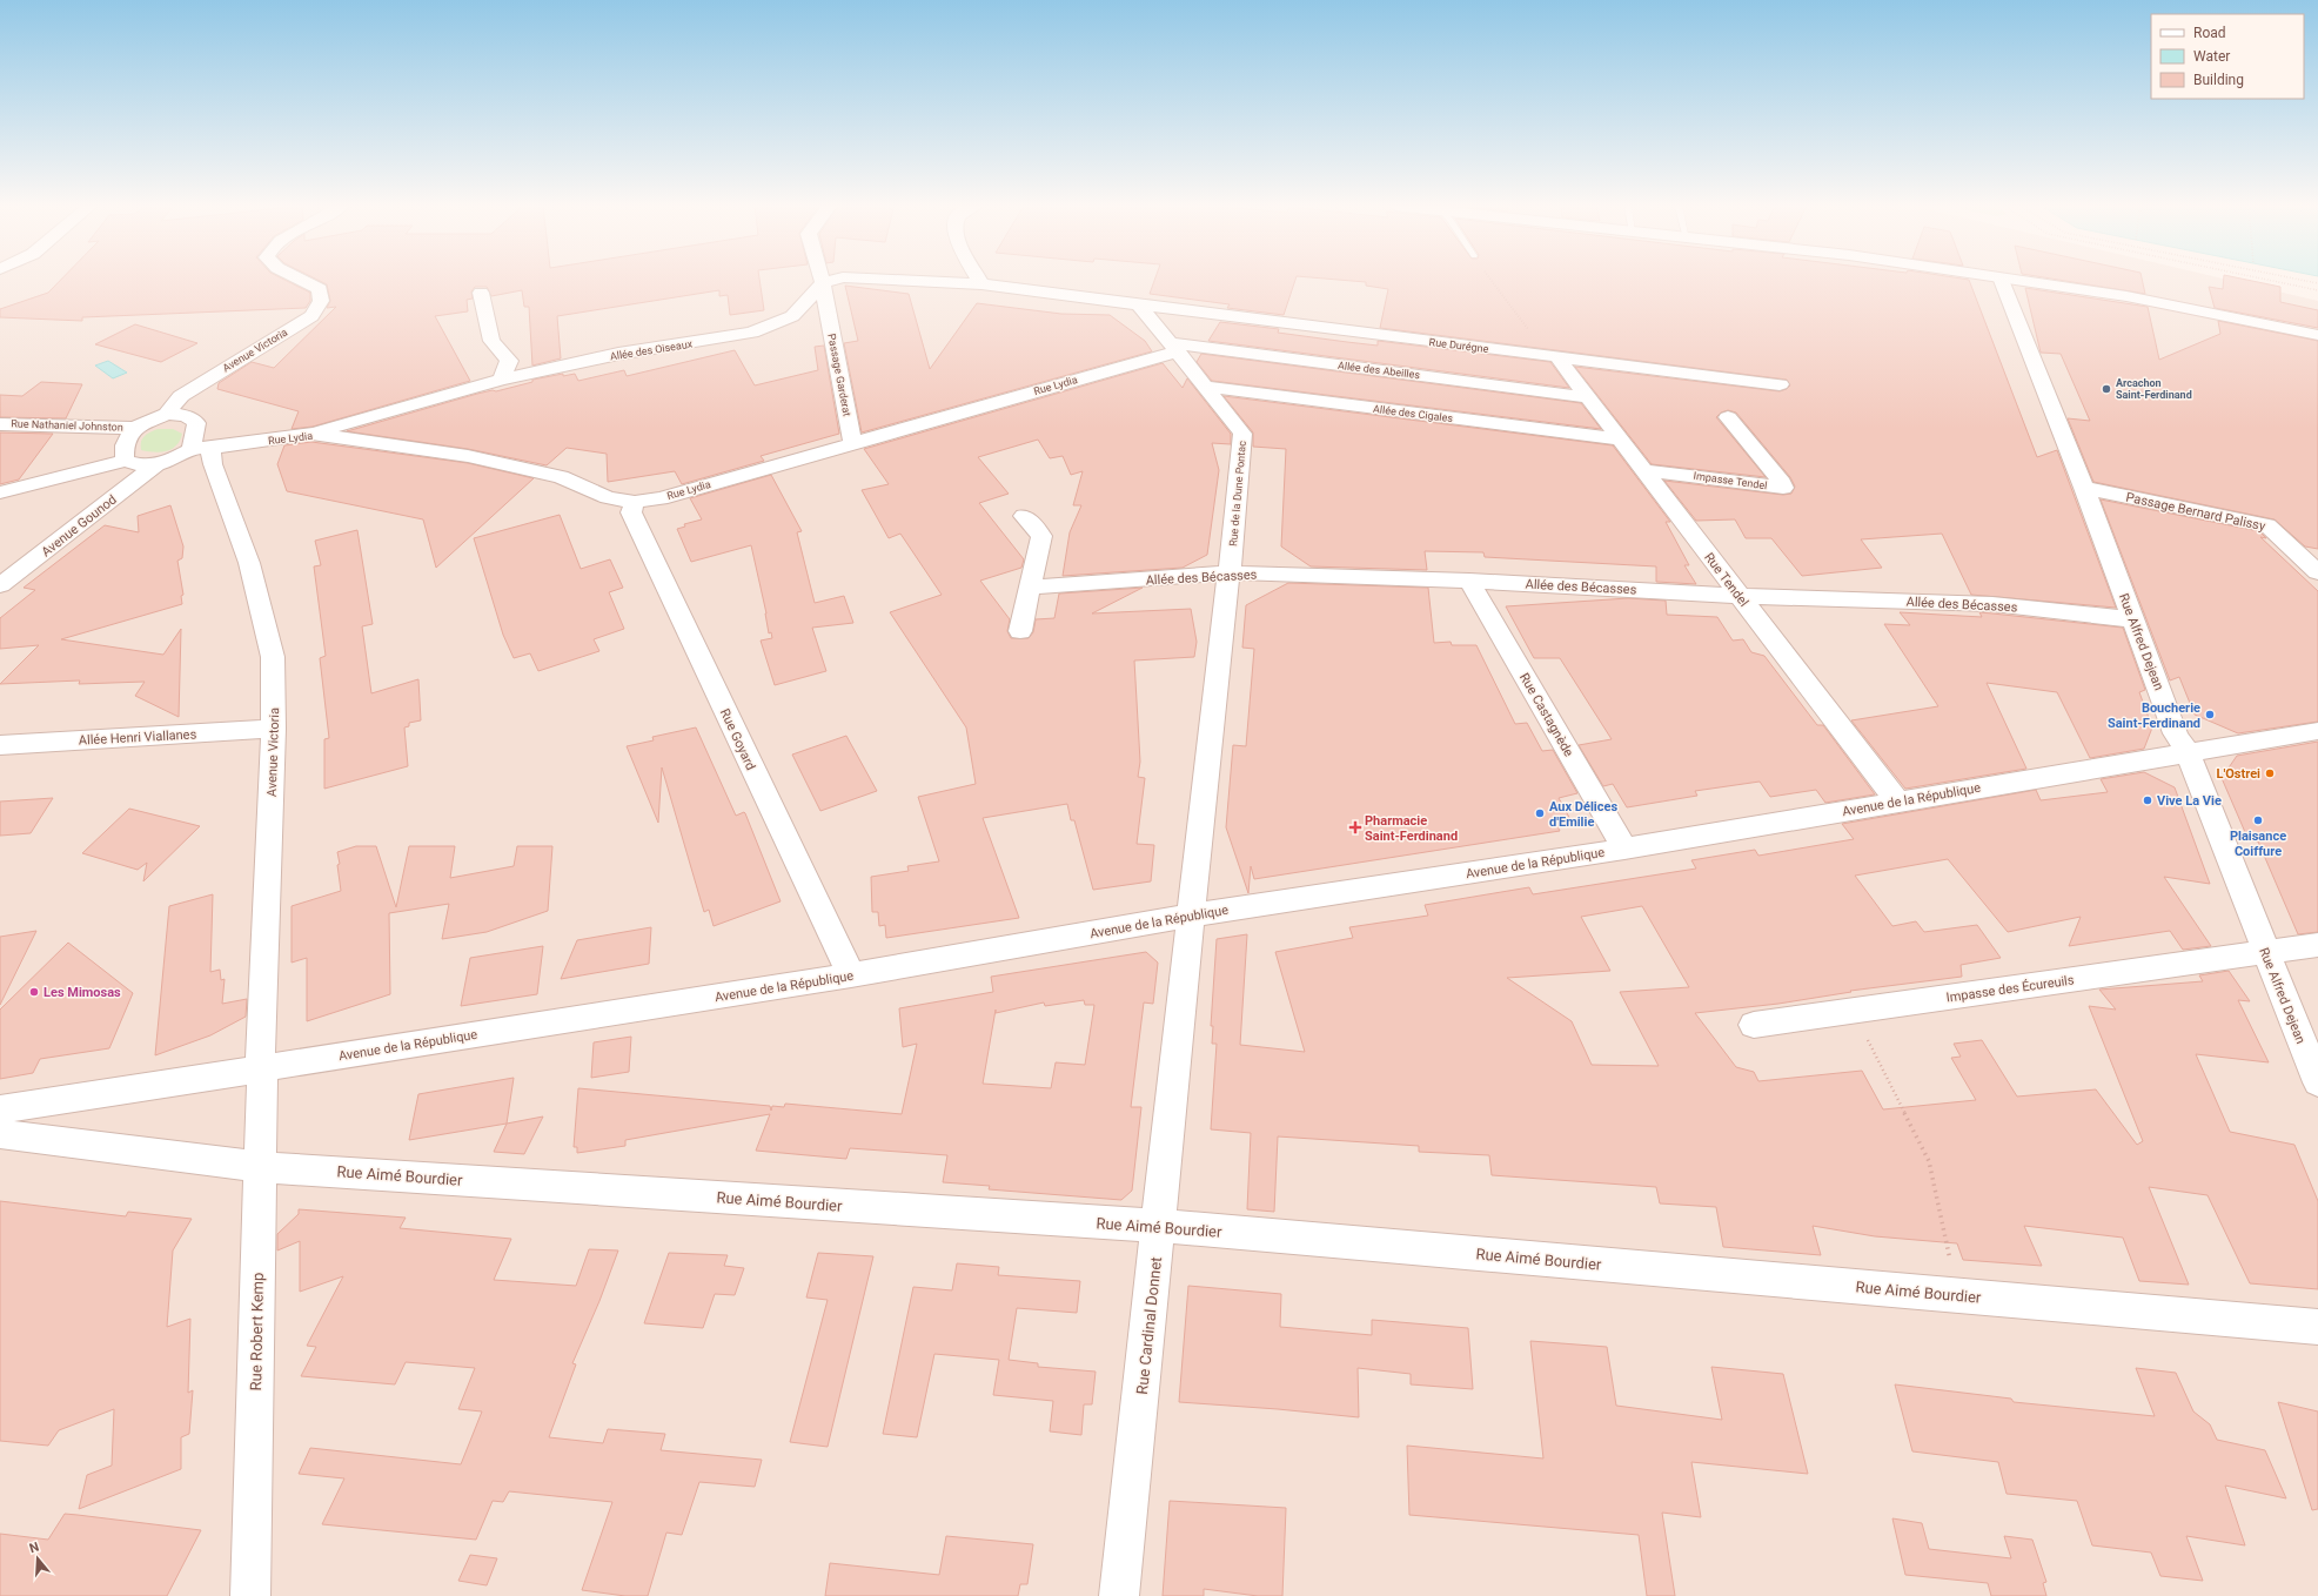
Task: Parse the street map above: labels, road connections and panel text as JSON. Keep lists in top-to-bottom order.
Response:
{
  "streets": {
    "street": [
      "Rue Durégne",
      "Avenue Victoria",
      "Allée des Oiseaux",
      "Allée des Abeilles",
      "Passage Garderat",
      "Rue Lydia",
      "Allée des Cigales",
      "Rue Nathaniel Johnston",
      "Impasse Tendel",
      "Rue de la Dune Pontac",
      "Passage Bernard Palissy",
      "Avenue Gounod",
      "Allée des Bécasses",
      "Rue Tendel",
      "Rue Alfred Dejean",
      "Rue Castagnède",
      "Allée Henri Viallanes",
      "Rue Goyard",
      "Avenue de la République",
      "Impasse des Écureuils",
      "Rue Aimé Bourdier",
      "Rue Cardinal Donnet",
      "Rue Robert Kemp"
    ]
  },
  "crossings": [
    ["Rue Durégne", "Rue de la Dune Pontac"],
    ["Rue Durégne", "Rue Tendel"],
    ["Avenue Victoria", "Rue Lydia"],
    ["Avenue Victoria", "Allée Henri Viallanes"],
    ["Avenue Victoria", "Avenue de la République"],
    ["Avenue Victoria", "Rue Robert Kemp"],
    ["Allée des Oiseaux", "Passage Garderat"],
    ["Allée des Oiseaux", "Rue Lydia"],
    ["Allée des Abeilles", "Rue Lydia"],
    ["Allée des Abeilles", "Rue de la Dune Pontac"],
    ["Allée des Abeilles", "Rue Tendel"],
    ["Passage Garderat", "Rue Lydia"],
    ["Rue Lydia", "Rue de la Dune Pontac"],
    ["Rue Lydia", "Rue Goyard"],
    ["Allée des Cigales", "Rue de la Dune Pontac"],
    ["Allée des Cigales", "Rue Tendel"],
    ["Impasse Tendel", "Rue Tendel"],
    ["Rue de la Dune Pontac", "Allée des Bécasses"],
    ["Rue de la Dune Pontac", "Avenue de la République"],
    ["Rue de la Dune Pontac", "Rue Cardinal Donnet"],
    ["Passage Bernard Palissy", "Rue Alfred Dejean"],
    ["Allée des Bécasses", "Rue Tendel"],
    ["Allée des Bécasses", "Rue Alfred Dejean"],
    ["Allée des Bécasses", "Rue Castagnède"],
    ["Rue Tendel", "Avenue de la République"],
    ["Rue Alfred Dejean", "Avenue de la République"],
    ["Rue Alfred Dejean", "Impasse des Écureuils"],
    ["Rue Castagnède", "Avenue de la République"],
    ["Rue Goyard", "Avenue de la République"],
    ["Avenue de la République", "Rue Cardinal Donnet"],
    ["Avenue de la République", "Rue Robert Kemp"],
    ["Rue Aimé Bourdier", "Rue Cardinal Donnet"],
    ["Rue Aimé Bourdier", "Rue Robert Kemp"]
  ],
  "places": {
    "other": [
      "Arcachon Saint-Ferdinand",
      "Boucherie Saint-Ferdinand",
      "L'Ostrei",
      "Vive La Vie",
      "Aux Délices d'Emilie",
      "Plaisance Coiffure",
      "Les Mimosas"
    ],
    "health": ["Pharmacie Saint-Ferdinand"]
  },
  "legend": ["Road", "Water", "Building"],
  "north": "top"
}
